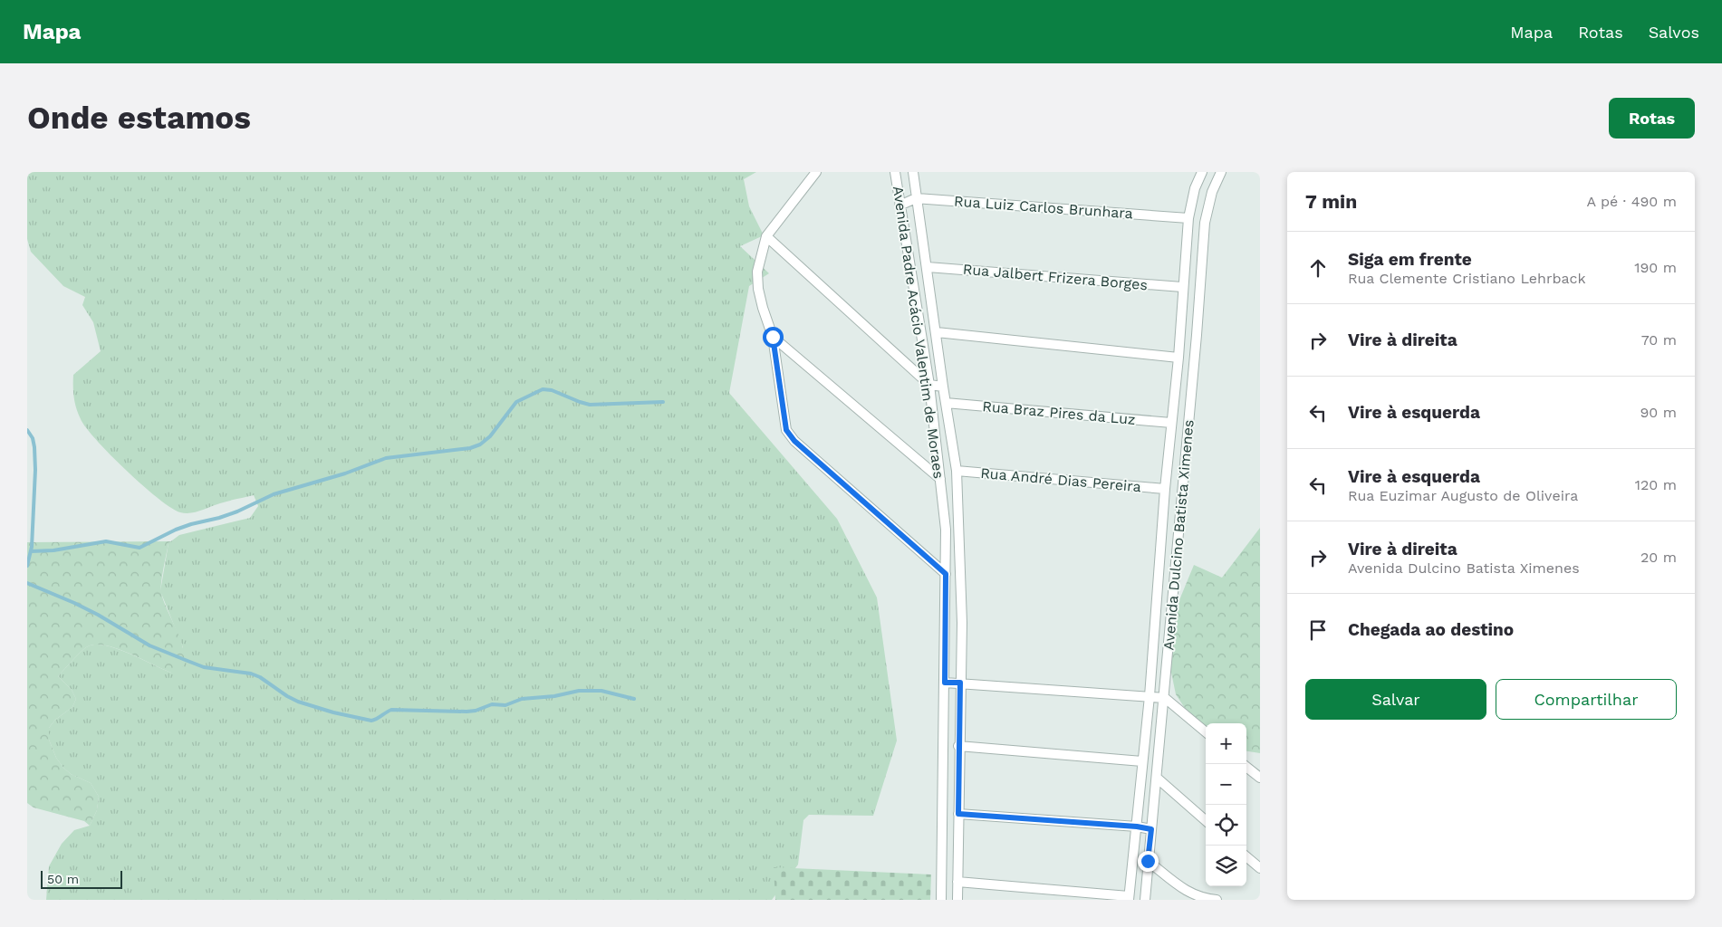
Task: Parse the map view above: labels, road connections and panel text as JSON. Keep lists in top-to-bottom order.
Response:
{
  "streets": {
    "street": [
      "Rua Luiz Carlos Brunhara",
      "Rua Jalbert Frizera Borges",
      "Avenida Padre Acácio Valentim de Moraes",
      "Rua Braz Pires da Luz",
      "Rua André Dias Pereira",
      "Avenida Dulcino Batista Ximenes"
    ]
  },
  "crossings": [
    ["Rua Luiz Carlos Brunhara", "Avenida Padre Acácio Valentim de Moraes"],
    ["Rua Luiz Carlos Brunhara", "Avenida Dulcino Batista Ximenes"],
    ["Rua Jalbert Frizera Borges", "Avenida Padre Acácio Valentim de Moraes"],
    ["Rua Jalbert Frizera Borges", "Avenida Dulcino Batista Ximenes"],
    ["Avenida Padre Acácio Valentim de Moraes", "Rua Braz Pires da Luz"],
    ["Avenida Padre Acácio Valentim de Moraes", "Rua André Dias Pereira"],
    ["Rua Braz Pires da Luz", "Avenida Dulcino Batista Ximenes"],
    ["Rua André Dias Pereira", "Avenida Dulcino Batista Ximenes"]
  ],
  "scale_bar": "50 m",
  "page": {
    "header": "Mapa",
    "nav": ["Mapa", "Rotas", "Salvos"],
    "buttons": [
      "Rotas",
      ["Salvar", "Compartilhar"]
    ],
    "title": "Onde estamos",
    "heading": ["7 min", "A pé · 490 m"],
    "list": [
      ["Siga em frente", "Rua Clemente Cristiano Lehrback", "190 m"],
      ["Vire à direita", "70 m"],
      ["Vire à esquerda", "90 m"],
      ["Vire à esquerda", "Rua Euzimar Augusto de Oliveira", "120 m"],
      ["Vire à direita", "Avenida Dulcino Batista Ximenes", "20 m"],
      "Chegada ao destino"
    ],
    "map_buttons": ["+", "−"],
    "scale": "50 m"
  }
}
